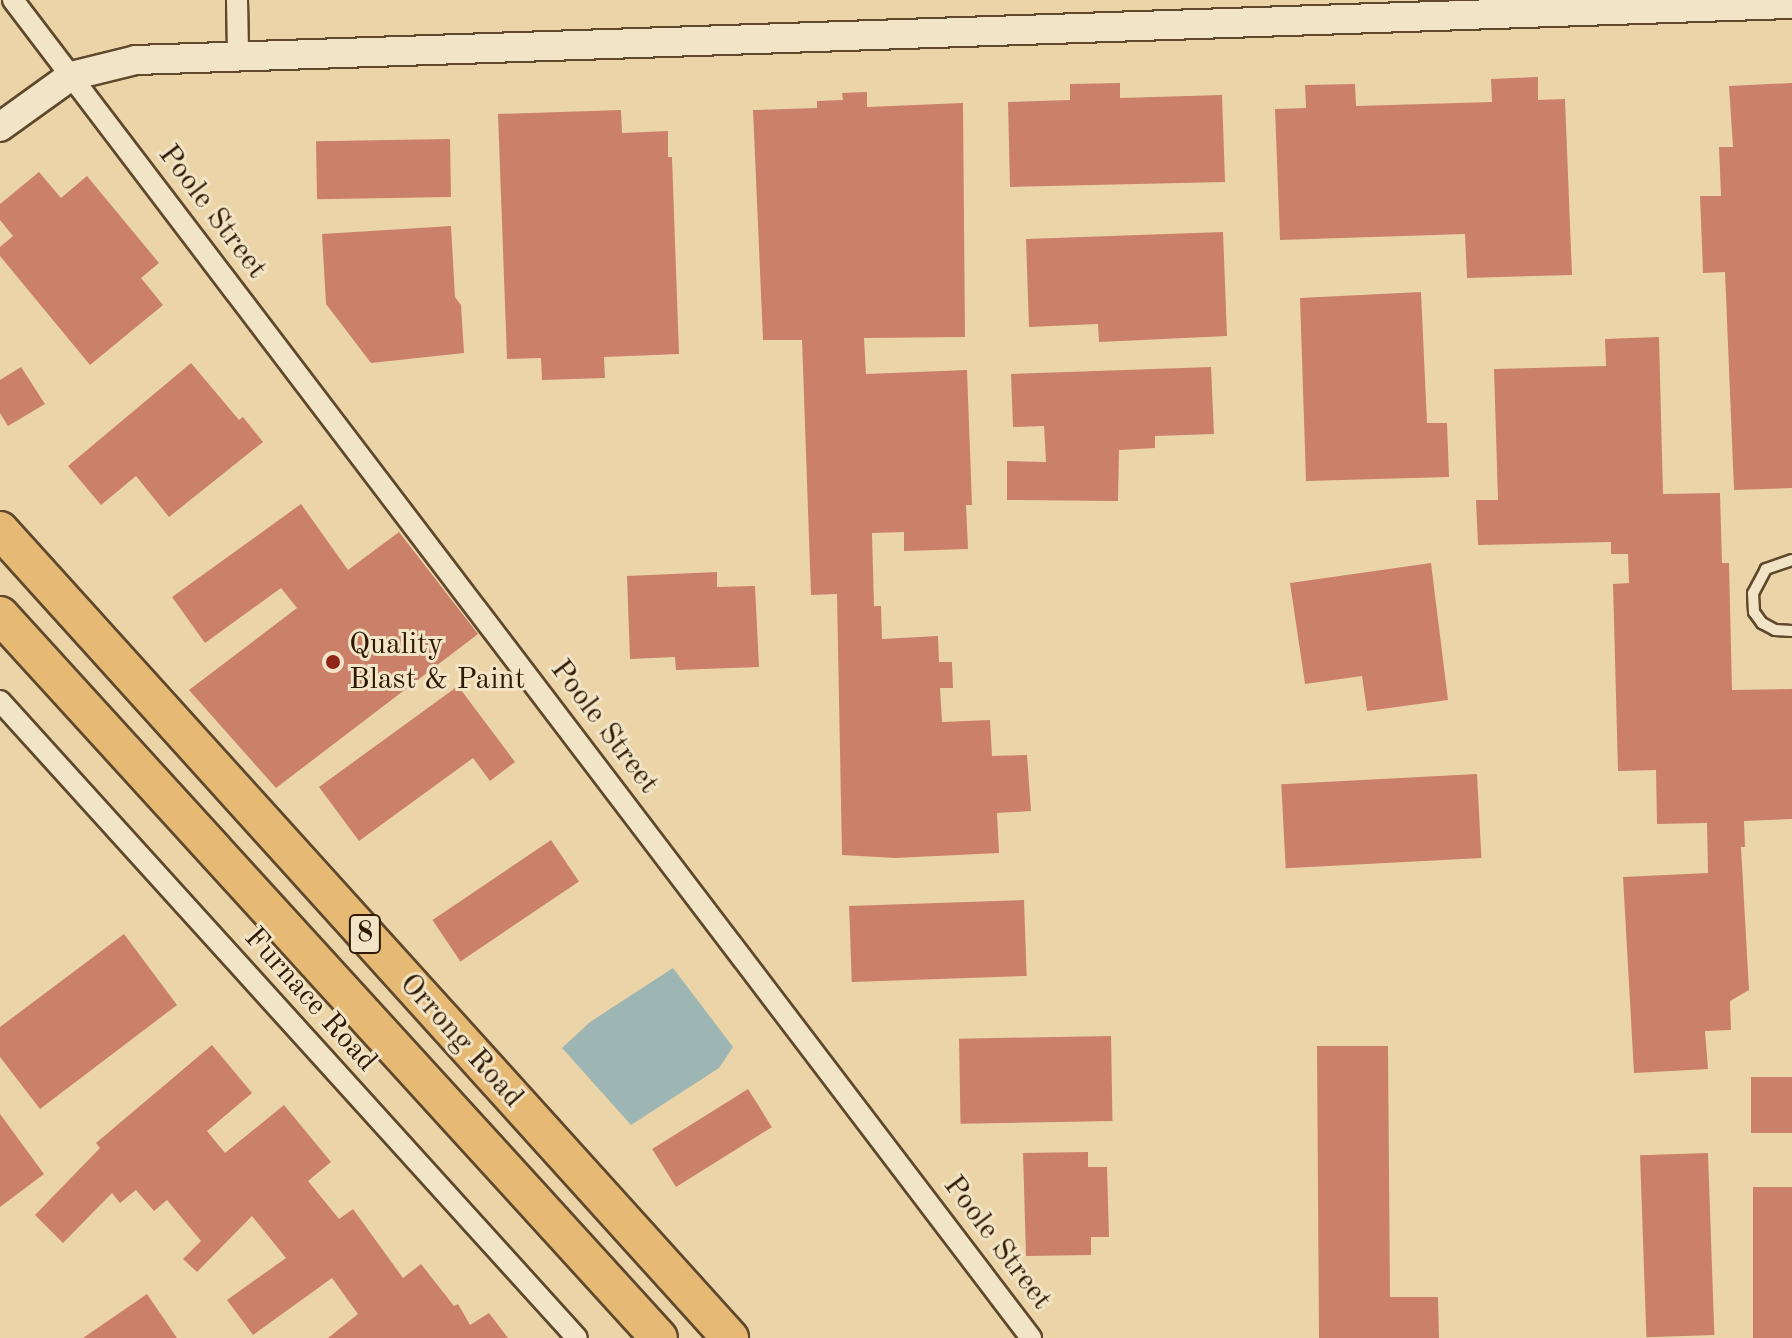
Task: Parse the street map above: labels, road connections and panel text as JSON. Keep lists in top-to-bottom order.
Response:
{
  "streets": {
    "highway": ["8", "Orrong Road"],
    "street": ["Poole Street", "Furnace Road"]
  },
  "places": ["Quality Blast & Paint"]
}
